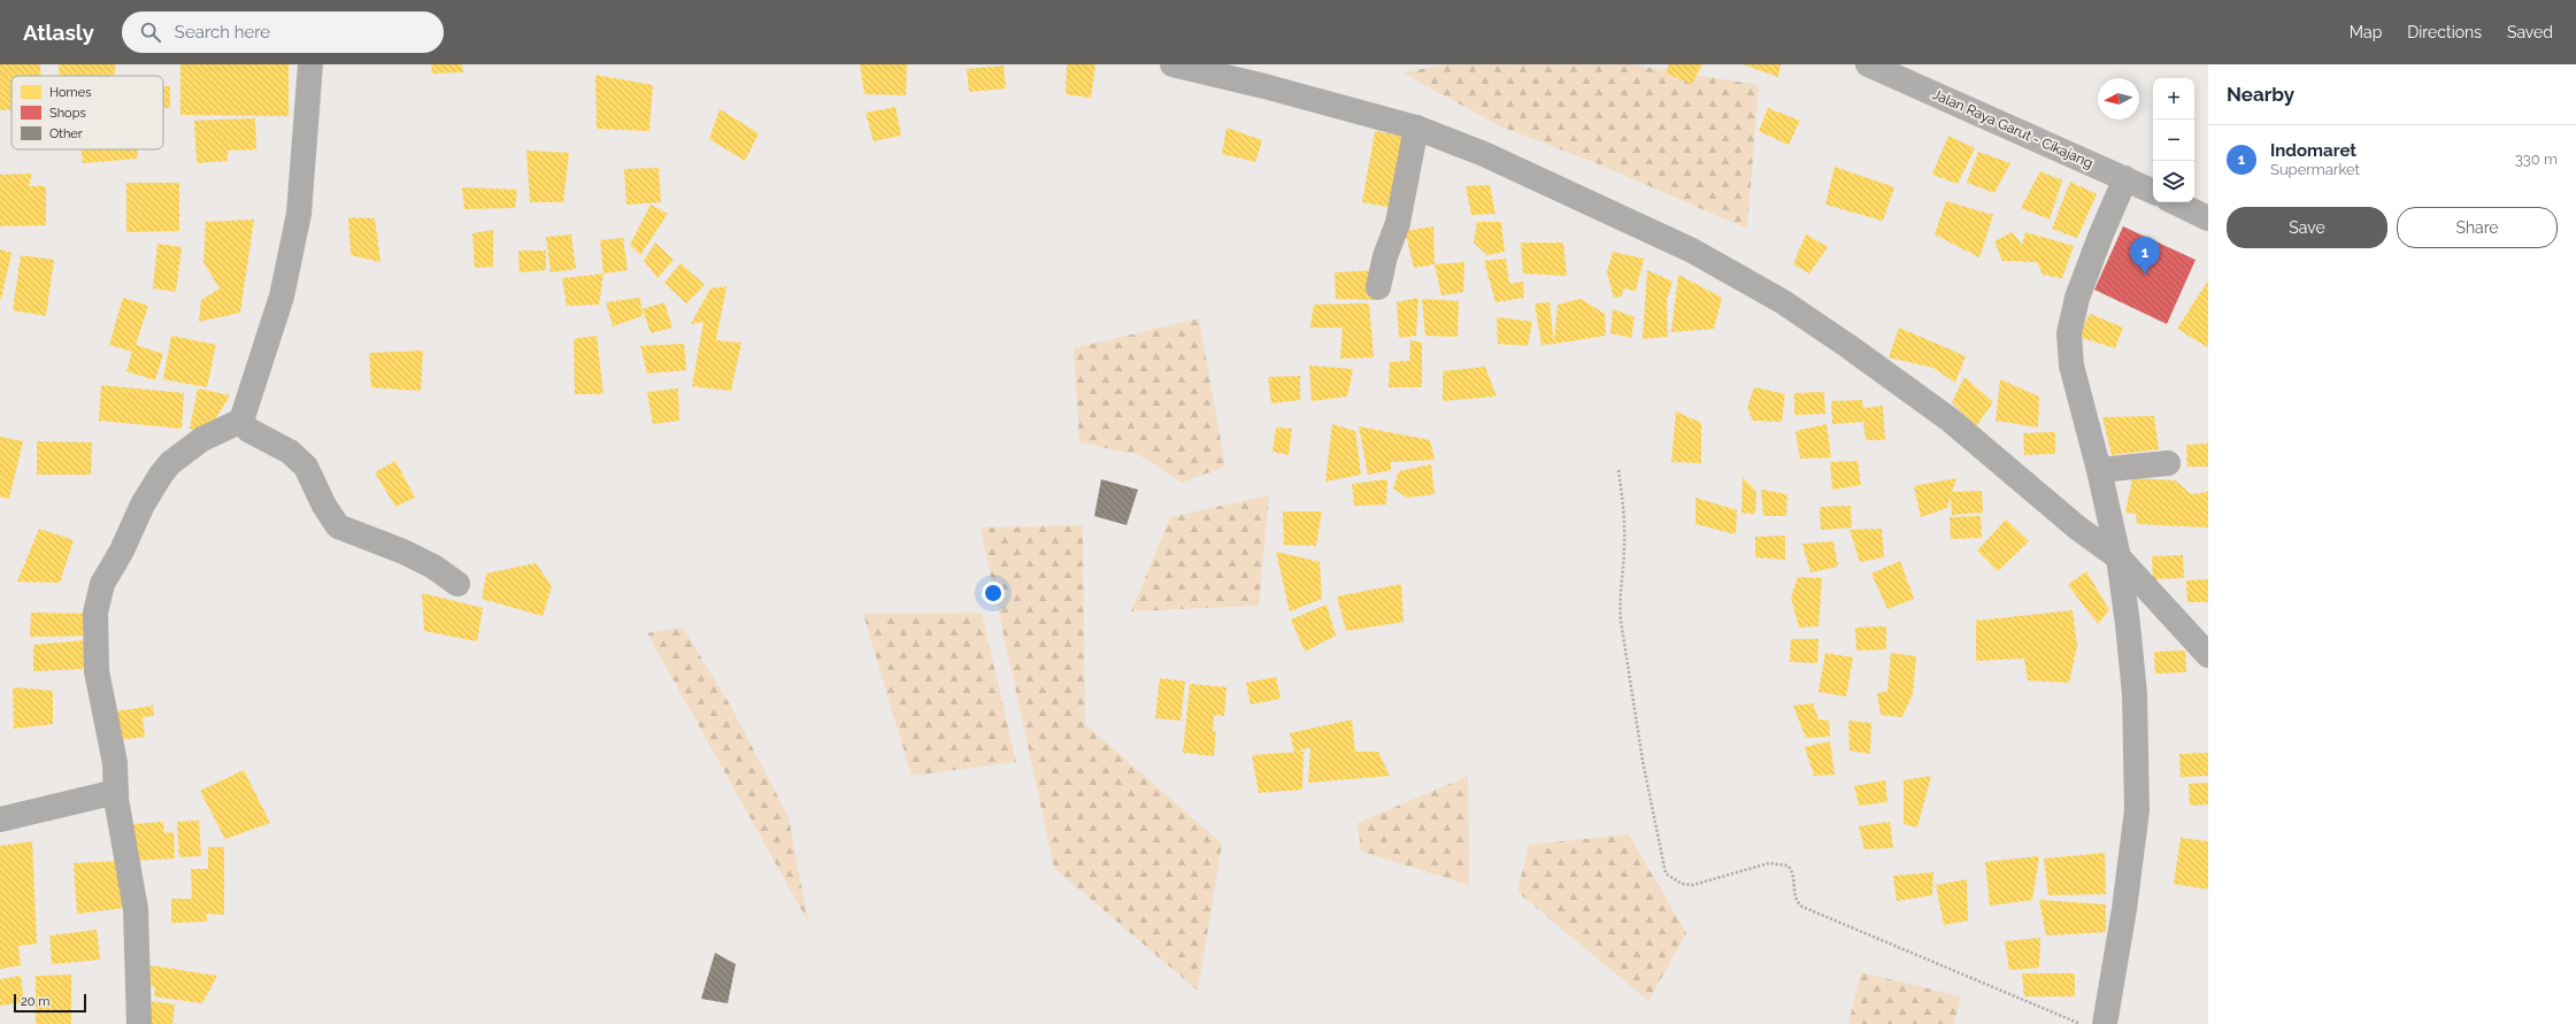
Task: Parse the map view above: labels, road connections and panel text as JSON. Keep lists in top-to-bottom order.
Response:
{
  "streets": {
    "main road": ["Jalan Raya Garut - Cikajang"]
  },
  "legend": ["Homes", "Shops", "Other"],
  "scale_bar": "20 m",
  "north": "left",
  "page": {
    "header": "Atlasly",
    "search": "Search here",
    "nav": ["Map", "Directions", "Saved"],
    "heading": "Nearby",
    "map_buttons": ["+", "−"],
    "list": [
      {
        "mark": "1",
        "name": "Indomaret",
        "note": "Supermarket",
        "value": "330 m"
      }
    ],
    "buttons": ["Save", "Share"],
    "pins": "1",
    "scale": "20 m"
  }
}
